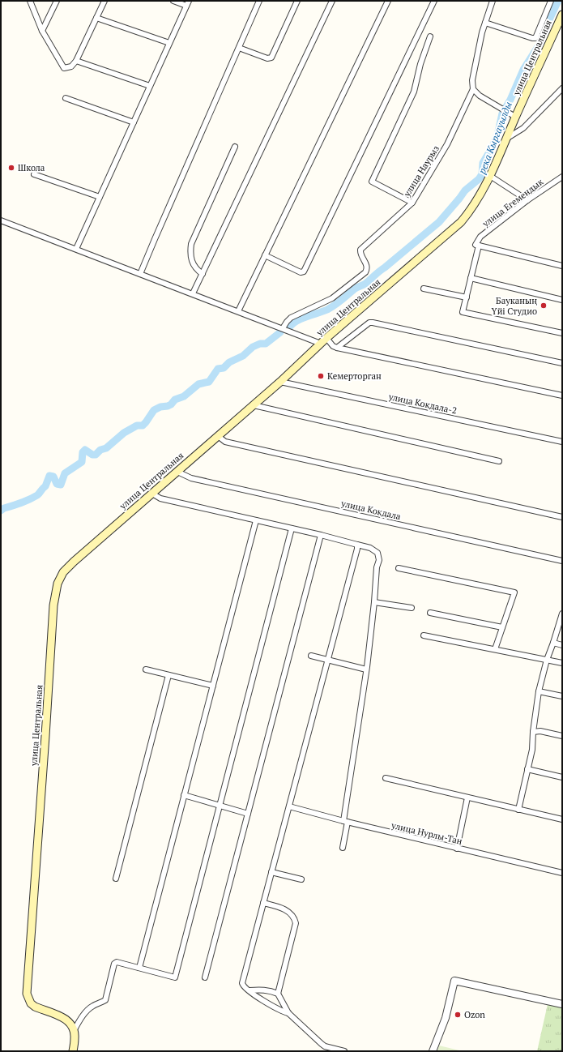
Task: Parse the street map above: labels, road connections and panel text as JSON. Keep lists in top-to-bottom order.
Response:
{
  "streets": {
    "main road": ["улица Центральная"],
    "street": [
      "улица Наурыз",
      "улица Егемендык",
      "улица Кокдала-2",
      "улица Кокдала",
      "улица Нурлы-Тан"
    ]
  },
  "crossings": [
    ["улица Центральная", "улица Кокдала-2"],
    ["улица Центральная", "улица Кокдала"]
  ],
  "water": ["река Кыргауылды"],
  "places": [
    "Школа",
    "Бауканың Үйі Студио",
    "Кемерторган",
    "Ozon"
  ]
}
